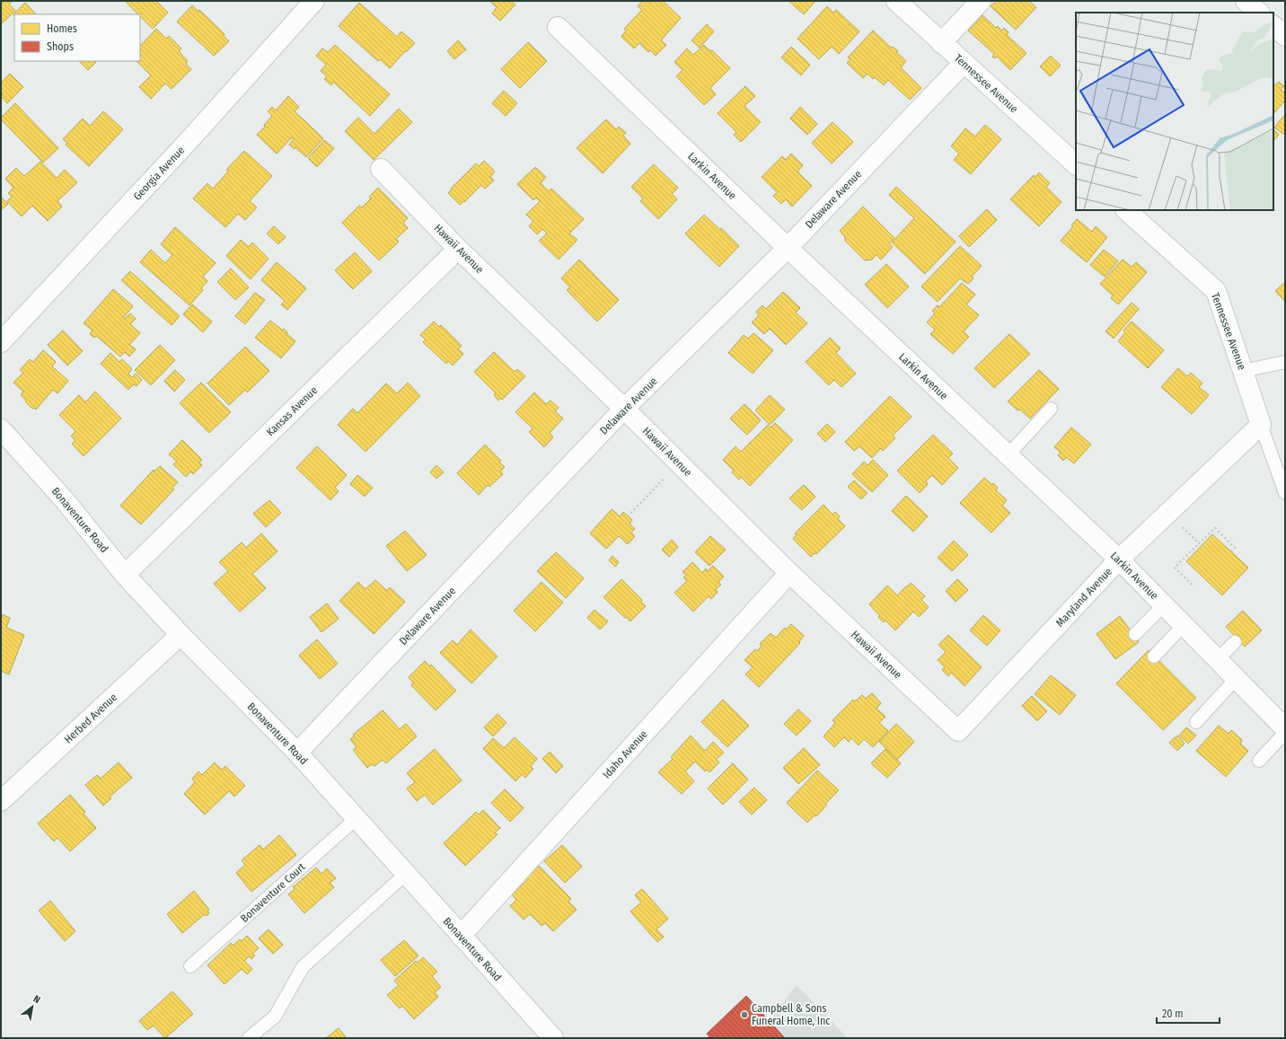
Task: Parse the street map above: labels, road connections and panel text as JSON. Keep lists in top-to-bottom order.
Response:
{
  "streets": {
    "street": [
      "Tennessee Avenue",
      "Georgia Avenue",
      "Larkin Avenue",
      "Delaware Avenue",
      "Hawaii Avenue",
      "Kansas Avenue",
      "Bonaventure Road",
      "Maryland Avenue",
      "Herbed Avenue",
      "Idaho Avenue"
    ],
    "lane": ["Bonaventure Court"]
  },
  "crossings": [
    ["Tennessee Avenue", "Delaware Avenue"],
    ["Tennessee Avenue", "Maryland Avenue"],
    ["Larkin Avenue", "Delaware Avenue"],
    ["Larkin Avenue", "Maryland Avenue"],
    ["Delaware Avenue", "Hawaii Avenue"],
    ["Delaware Avenue", "Bonaventure Road"],
    ["Hawaii Avenue", "Kansas Avenue"],
    ["Hawaii Avenue", "Maryland Avenue"],
    ["Hawaii Avenue", "Idaho Avenue"],
    ["Kansas Avenue", "Bonaventure Road"],
    ["Bonaventure Road", "Herbed Avenue"],
    ["Bonaventure Road", "Idaho Avenue"],
    ["Bonaventure Road", "Bonaventure Court"]
  ],
  "places": ["Campbell & Sons Funeral Home, Inc"],
  "legend": ["Homes", "Shops"],
  "scale_bar": "20 m",
  "north": "top right"
}
